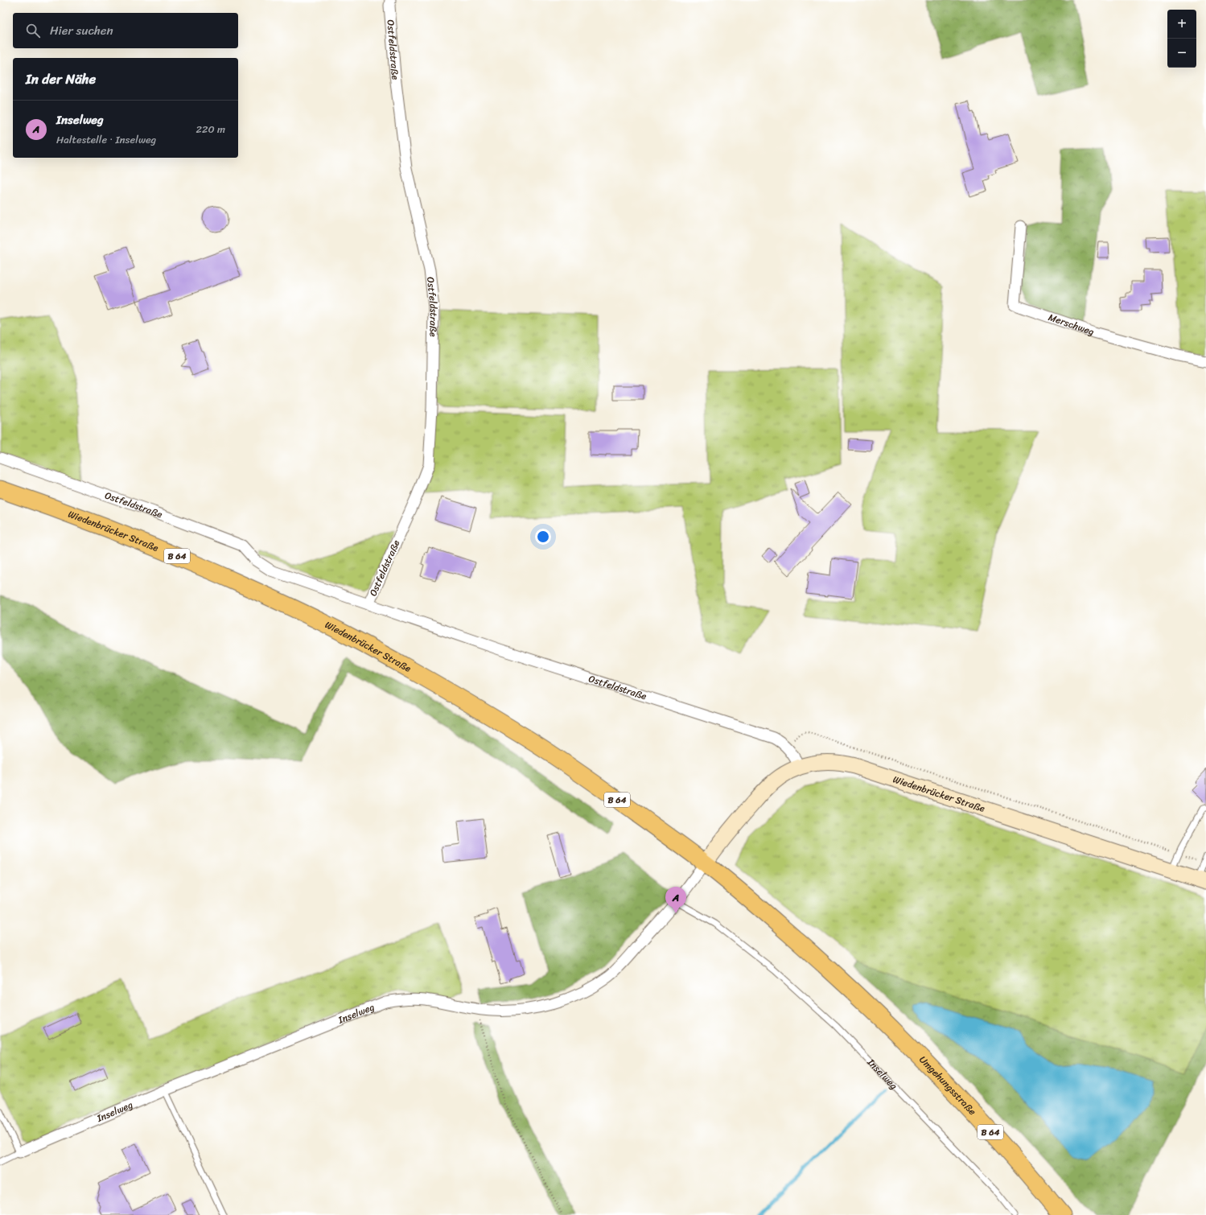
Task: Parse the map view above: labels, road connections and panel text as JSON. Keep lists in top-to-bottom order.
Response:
{
  "streets": {
    "main road": ["Wiedenbrücker Straße", "B 64", "Umgehungsstraße"],
    "street": ["Ostfeldstraße", "Merschweg", "Inselweg"]
  },
  "crossings": [
    ["Ostfeldstraße", "Wiedenbrücker Straße"],
    ["Wiedenbrücker Straße", "Inselweg"],
    ["Wiedenbrücker Straße", "Umgehungsstraße"]
  ],
  "page": {
    "map_buttons": ["+", "−"],
    "search": "Hier suchen",
    "heading": "In der Nähe",
    "list": [
      {
        "mark": "A",
        "name": "Inselweg",
        "note": "Haltestelle · Inselweg",
        "value": "220 m"
      }
    ],
    "pins": "A"
  }
}
